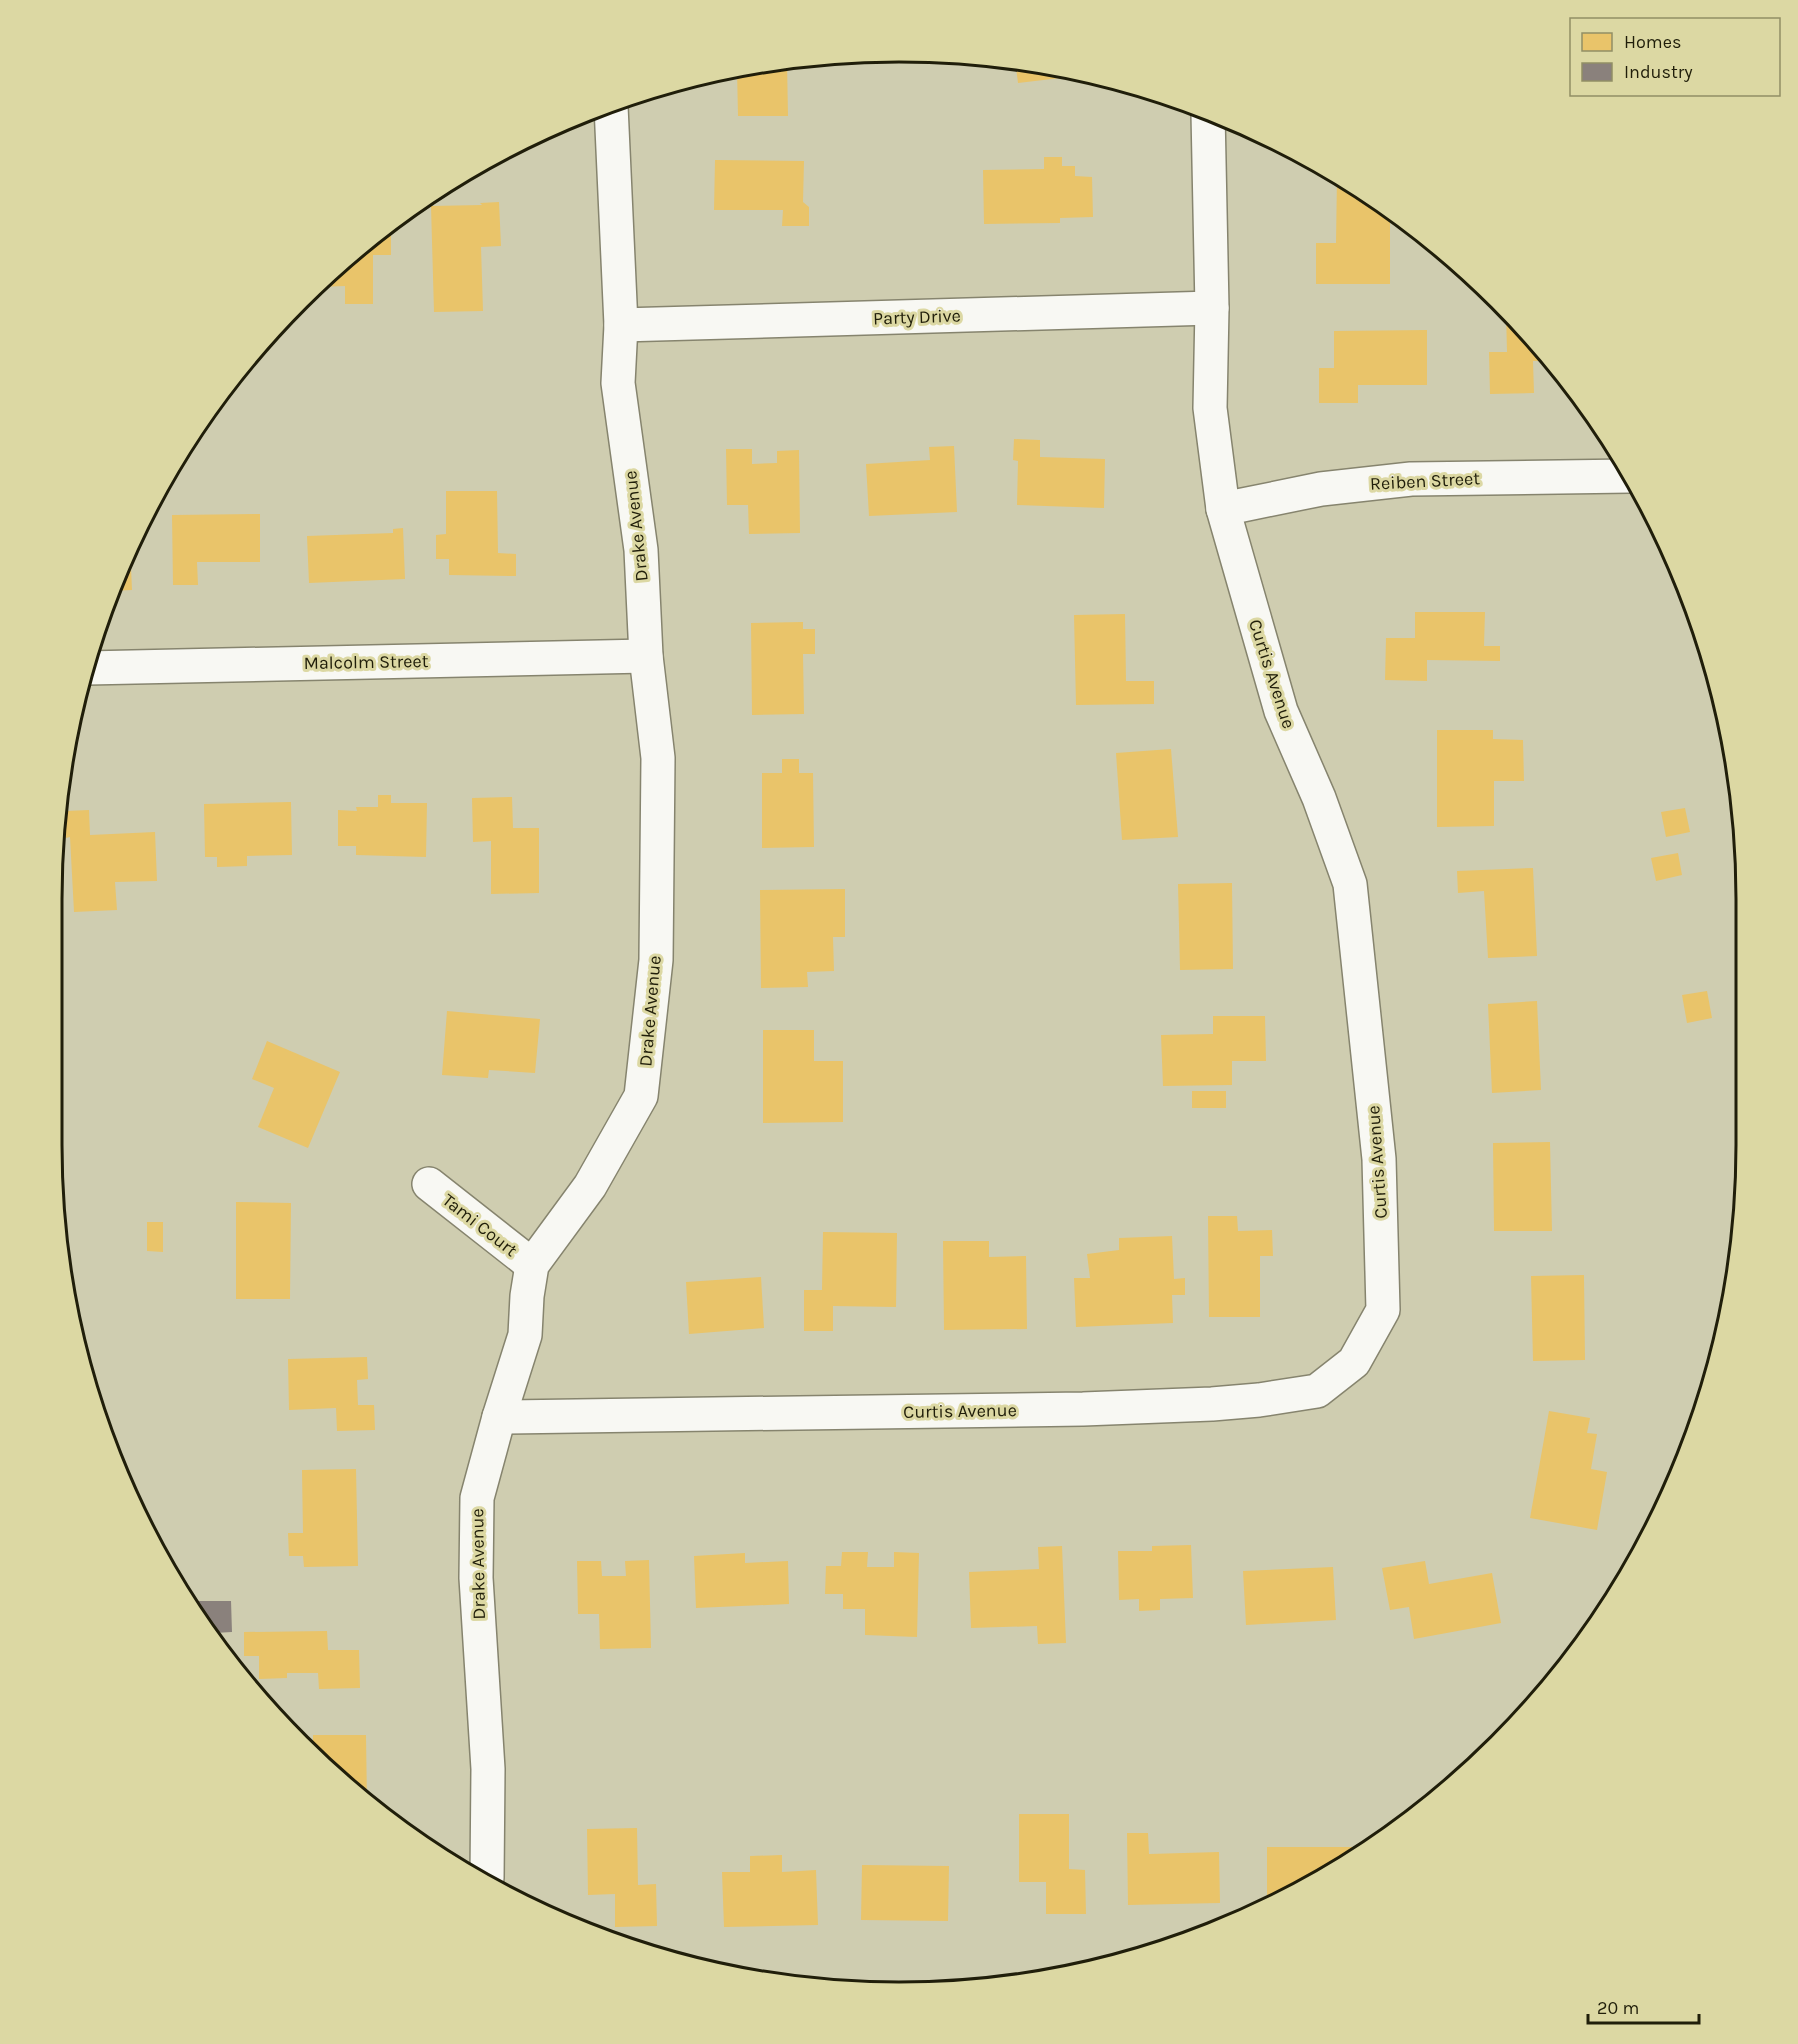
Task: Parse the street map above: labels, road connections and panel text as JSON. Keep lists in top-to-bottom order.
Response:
{
  "streets": {
    "street": [
      "Party Drive",
      "Reiben Street",
      "Drake Avenue",
      "Malcolm Street",
      "Curtis Avenue",
      "Tami Court"
    ]
  },
  "crossings": [
    ["Party Drive", "Drake Avenue"],
    ["Party Drive", "Curtis Avenue"],
    ["Reiben Street", "Curtis Avenue"],
    ["Drake Avenue", "Malcolm Street"],
    ["Drake Avenue", "Curtis Avenue"],
    ["Drake Avenue", "Tami Court"]
  ],
  "legend": ["Homes", "Industry"],
  "scale_bar": "20 m"
}
